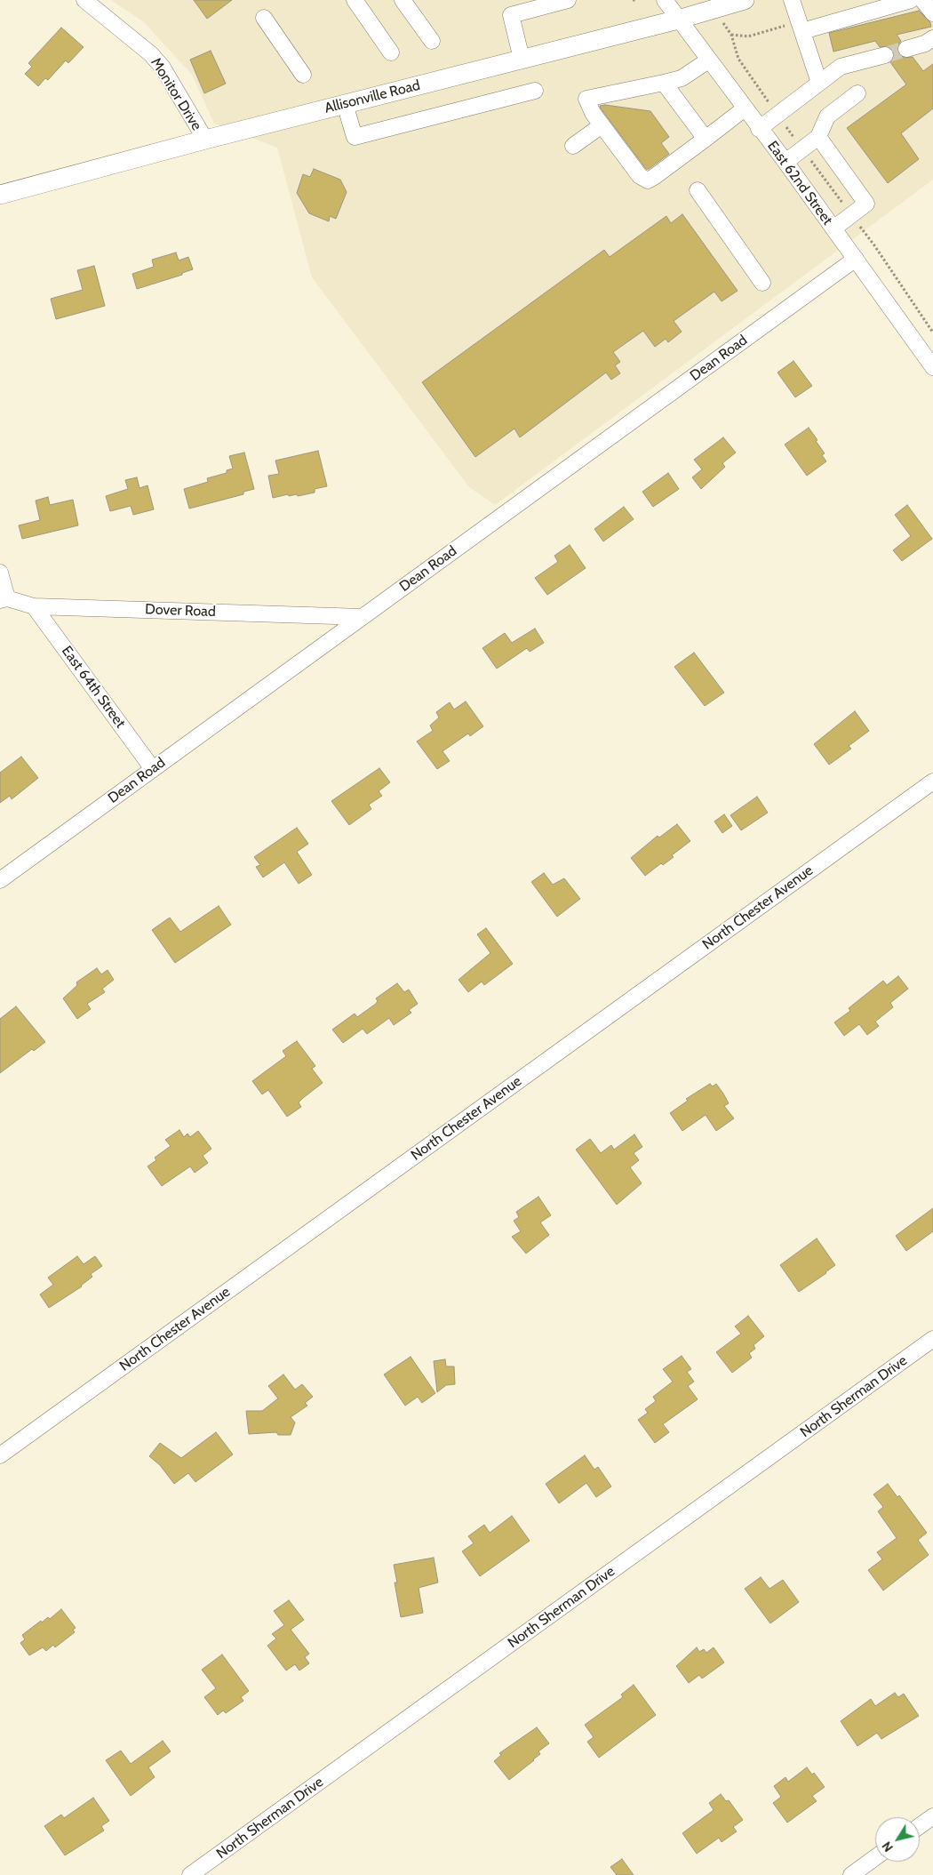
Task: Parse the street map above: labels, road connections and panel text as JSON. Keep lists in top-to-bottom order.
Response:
{
  "streets": {
    "main road": ["Allisonville Road"],
    "street": [
      "Monitor Drive",
      "East 62nd Street",
      "Dean Road",
      "Dover Road",
      "East 64th Street",
      "North Chester Avenue",
      "North Sherman Drive"
    ]
  },
  "crossings": [
    ["Monitor Drive", "Allisonville Road"],
    ["Allisonville Road", "East 62nd Street"],
    ["East 62nd Street", "Dean Road"],
    ["Dean Road", "Dover Road"],
    ["Dean Road", "East 64th Street"],
    ["Dover Road", "East 64th Street"]
  ],
  "north": "bottom left"
}
